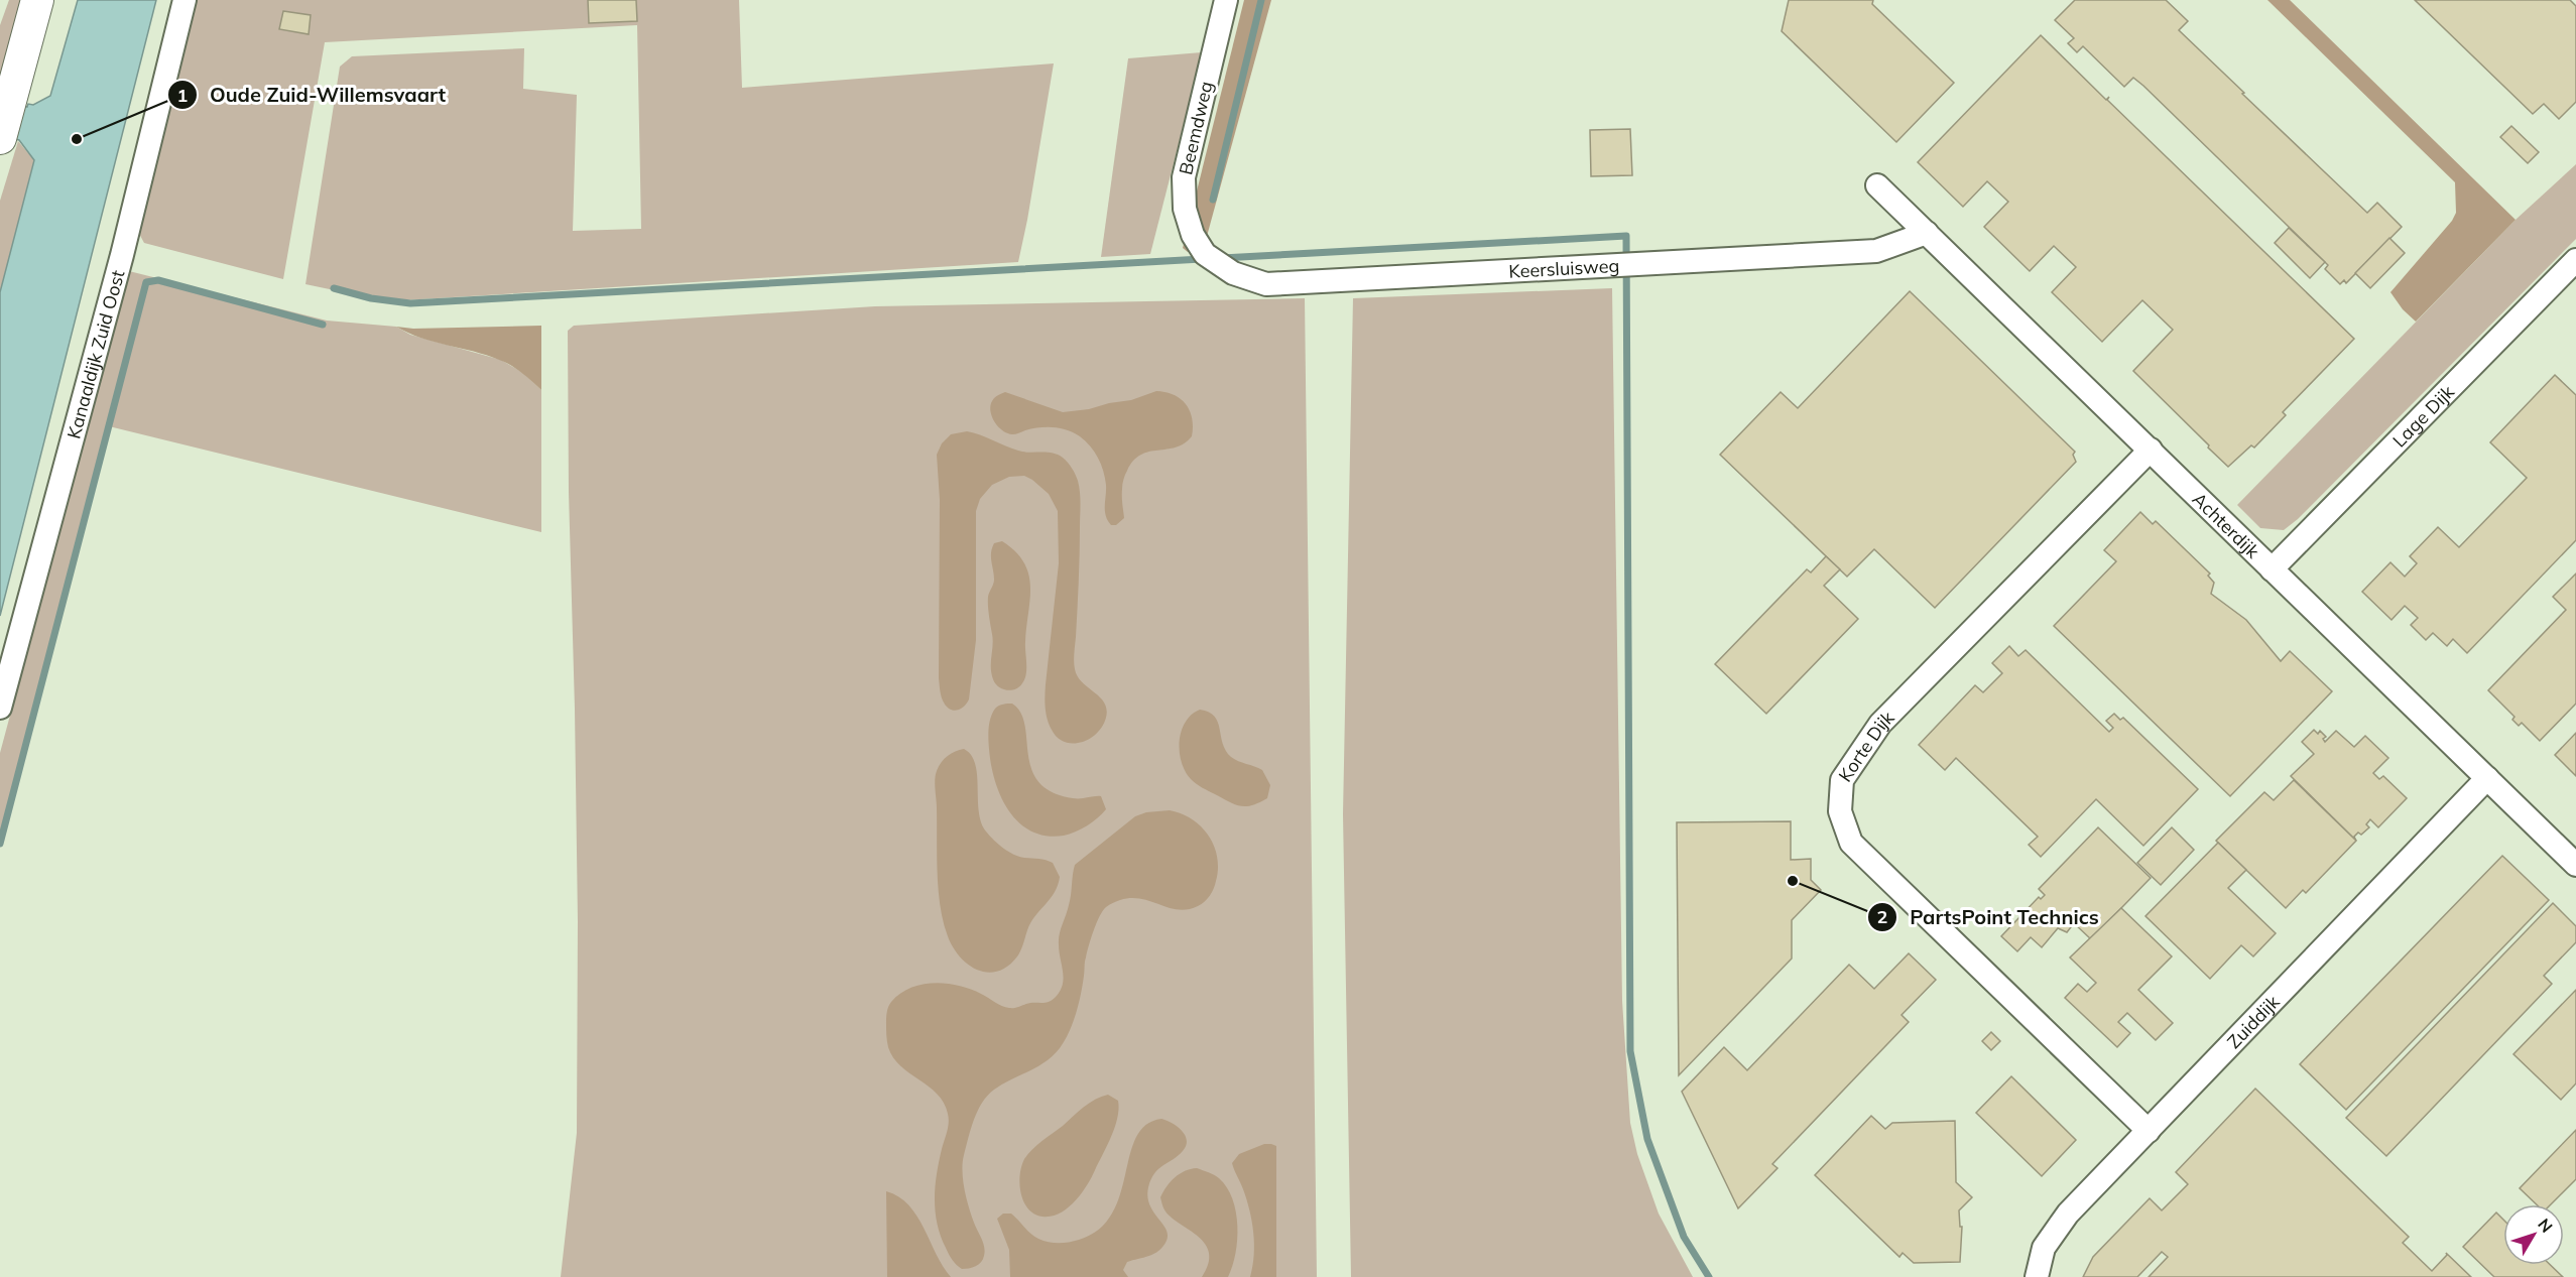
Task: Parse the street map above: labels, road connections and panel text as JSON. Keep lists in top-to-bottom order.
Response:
{
  "streets": {
    "street": [
      "Beemdweg",
      "Keersluisweg",
      "Kanaaldijk Zuid Oost",
      "Lage Dijk",
      "Achterdijk",
      "Korte Dijk",
      "Zuiddijk"
    ]
  },
  "crossings": [
    ["Beemdweg", "Keersluisweg"],
    ["Keersluisweg", "Achterdijk"],
    ["Lage Dijk", "Achterdijk"],
    ["Achterdijk", "Korte Dijk"],
    ["Achterdijk", "Zuiddijk"],
    ["Korte Dijk", "Zuiddijk"]
  ],
  "places": ["Oude Zuid-Willemsvaart", "PartsPoint Technics"],
  "north": "top right"
}
